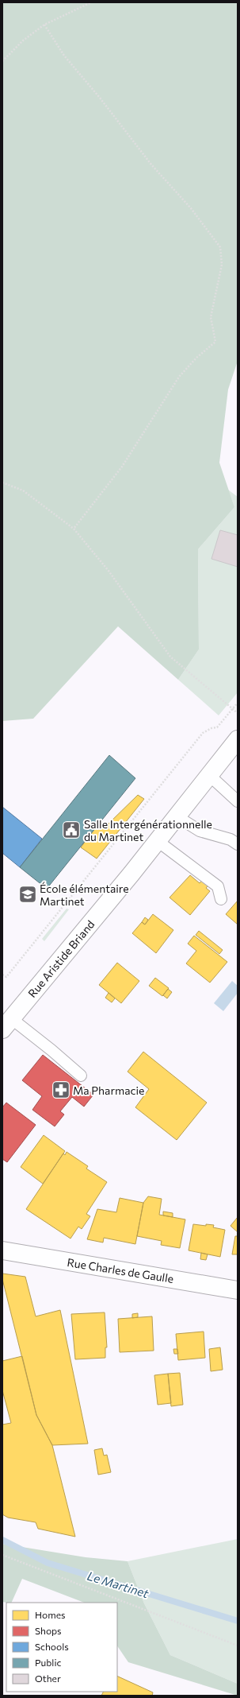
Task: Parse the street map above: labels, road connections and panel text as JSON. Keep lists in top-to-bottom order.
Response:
{
  "streets": {
    "street": ["Rue Aristide Briand", "Rue Charles de Gaulle"]
  },
  "water": ["Le Martinet"],
  "places": {
    "public building": ["Salle Intergénérationnelle du Martinet"],
    "school or university": ["École élémentaire Martinet"],
    "pharmacy": ["Ma Pharmacie"]
  },
  "legend": [
    "Homes",
    "Shops",
    "Schools",
    "Public",
    "Other"
  ]
}
